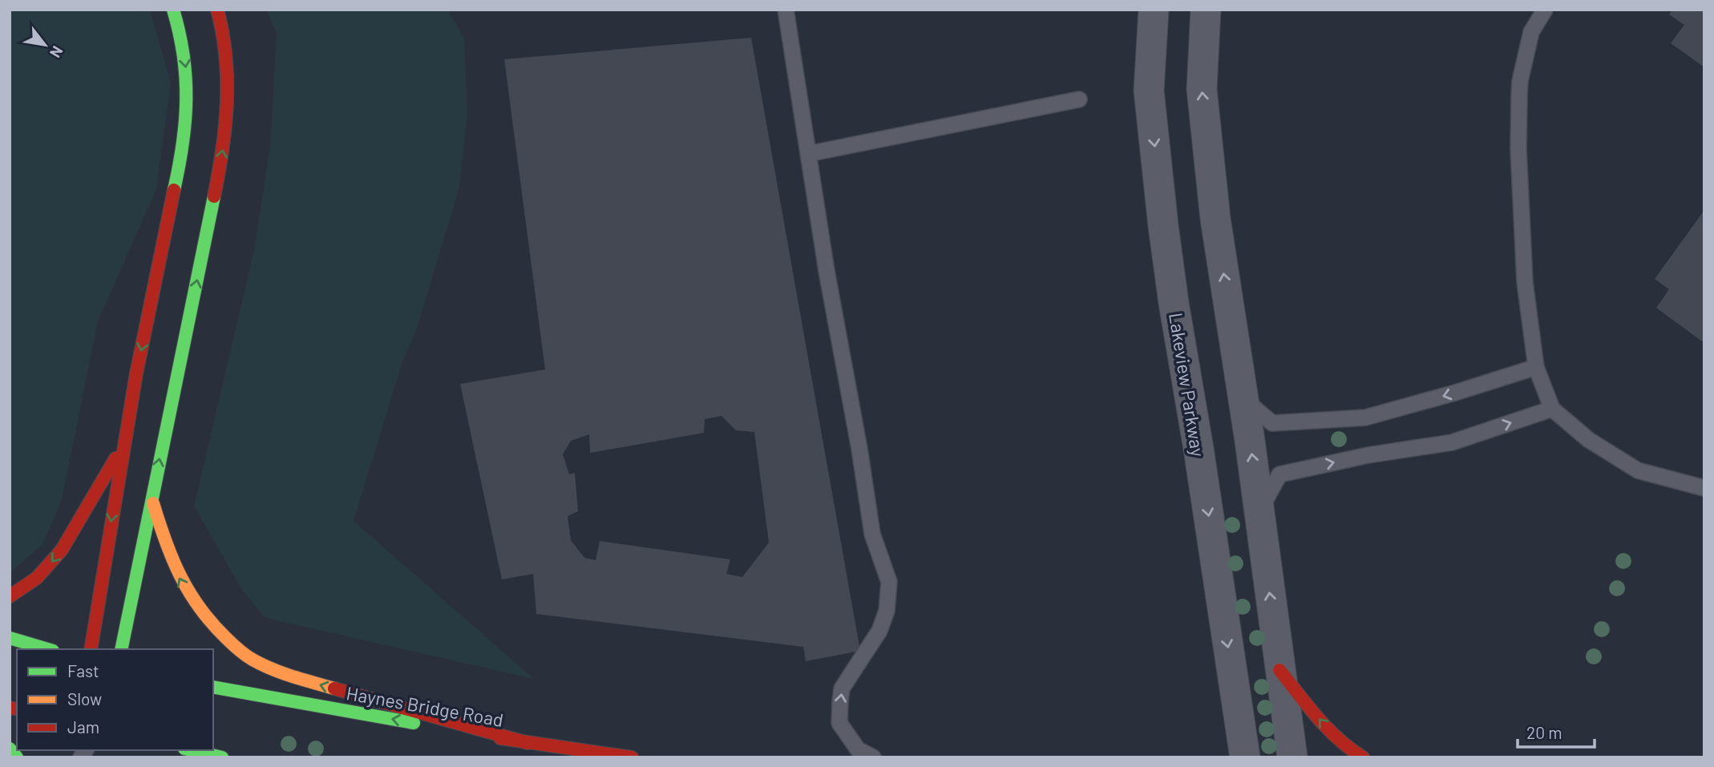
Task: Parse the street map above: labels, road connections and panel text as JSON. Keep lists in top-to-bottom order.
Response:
{
  "streets": {
    "main road": ["Haynes Bridge Road"],
    "street": ["Lakeview Parkway"]
  },
  "one_way": ["Haynes Bridge Road"],
  "legend": ["Fast", "Slow", "Jam"],
  "scale_bar": "20 m",
  "north": "bottom right"
}
